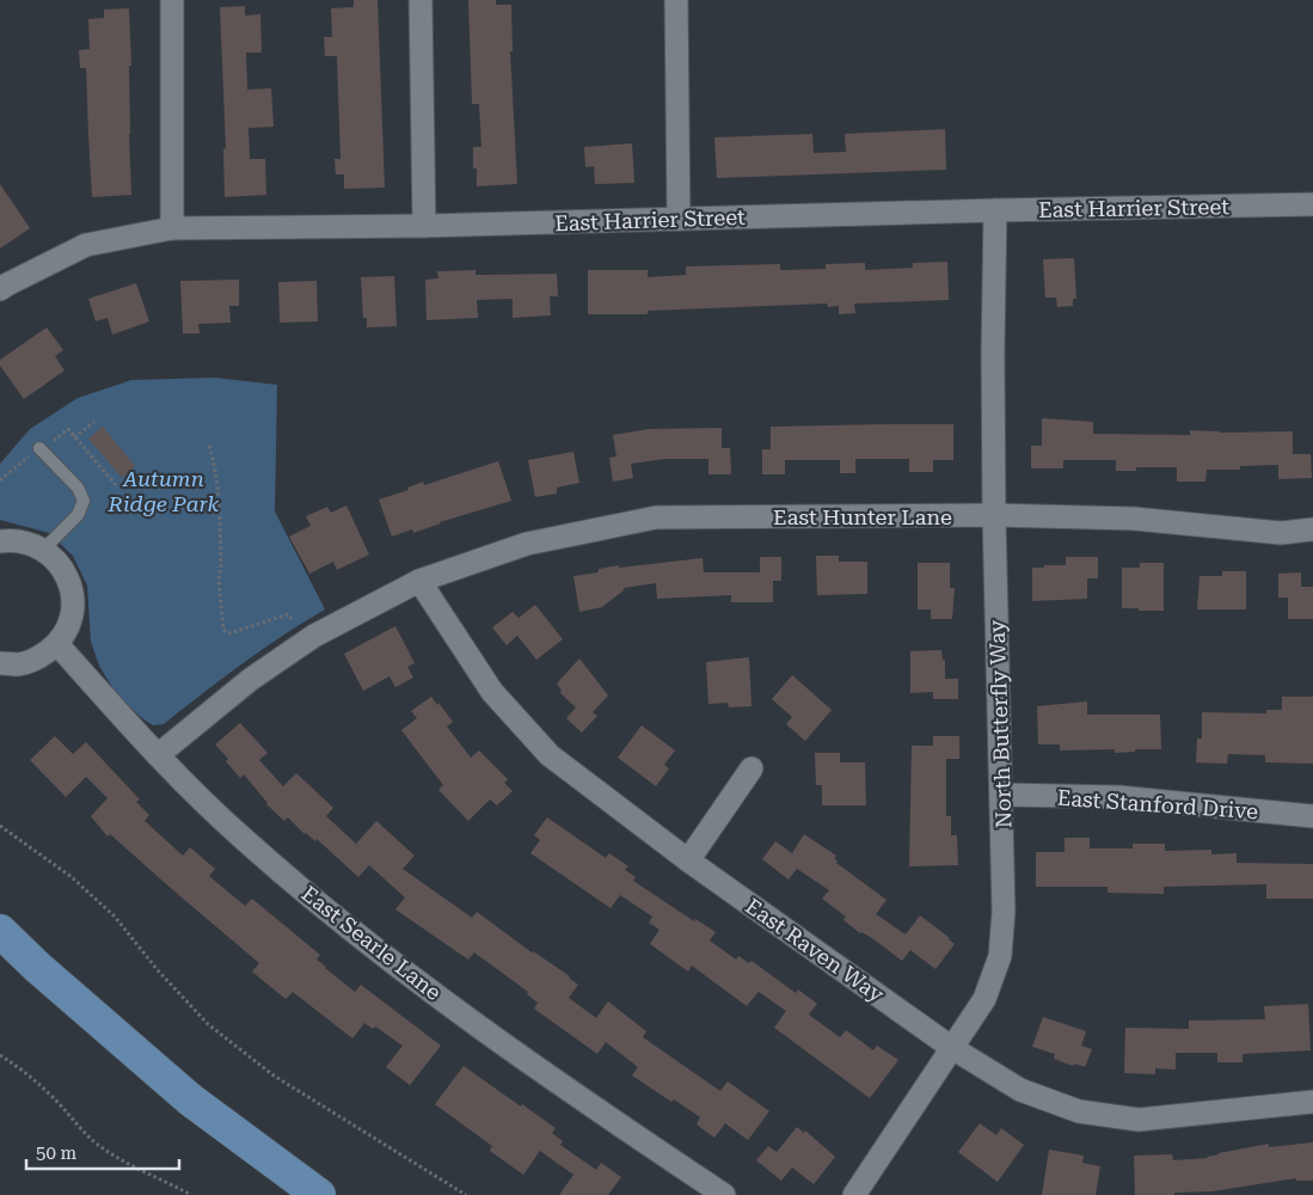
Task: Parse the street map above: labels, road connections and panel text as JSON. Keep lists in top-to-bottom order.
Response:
{
  "streets": {
    "street": [
      "East Harrier Street",
      "East Hunter Lane",
      "North Butterfly Way",
      "East Stanford Drive",
      "East Searle Lane",
      "East Raven Way"
    ]
  },
  "crossings": [
    ["East Harrier Street", "North Butterfly Way"],
    ["East Hunter Lane", "North Butterfly Way"],
    ["East Hunter Lane", "East Searle Lane"],
    ["East Hunter Lane", "East Raven Way"],
    ["North Butterfly Way", "East Stanford Drive"],
    ["North Butterfly Way", "East Raven Way"]
  ],
  "parks": ["Autumn Ridge Park"],
  "scale_bar": "50 m"
}
